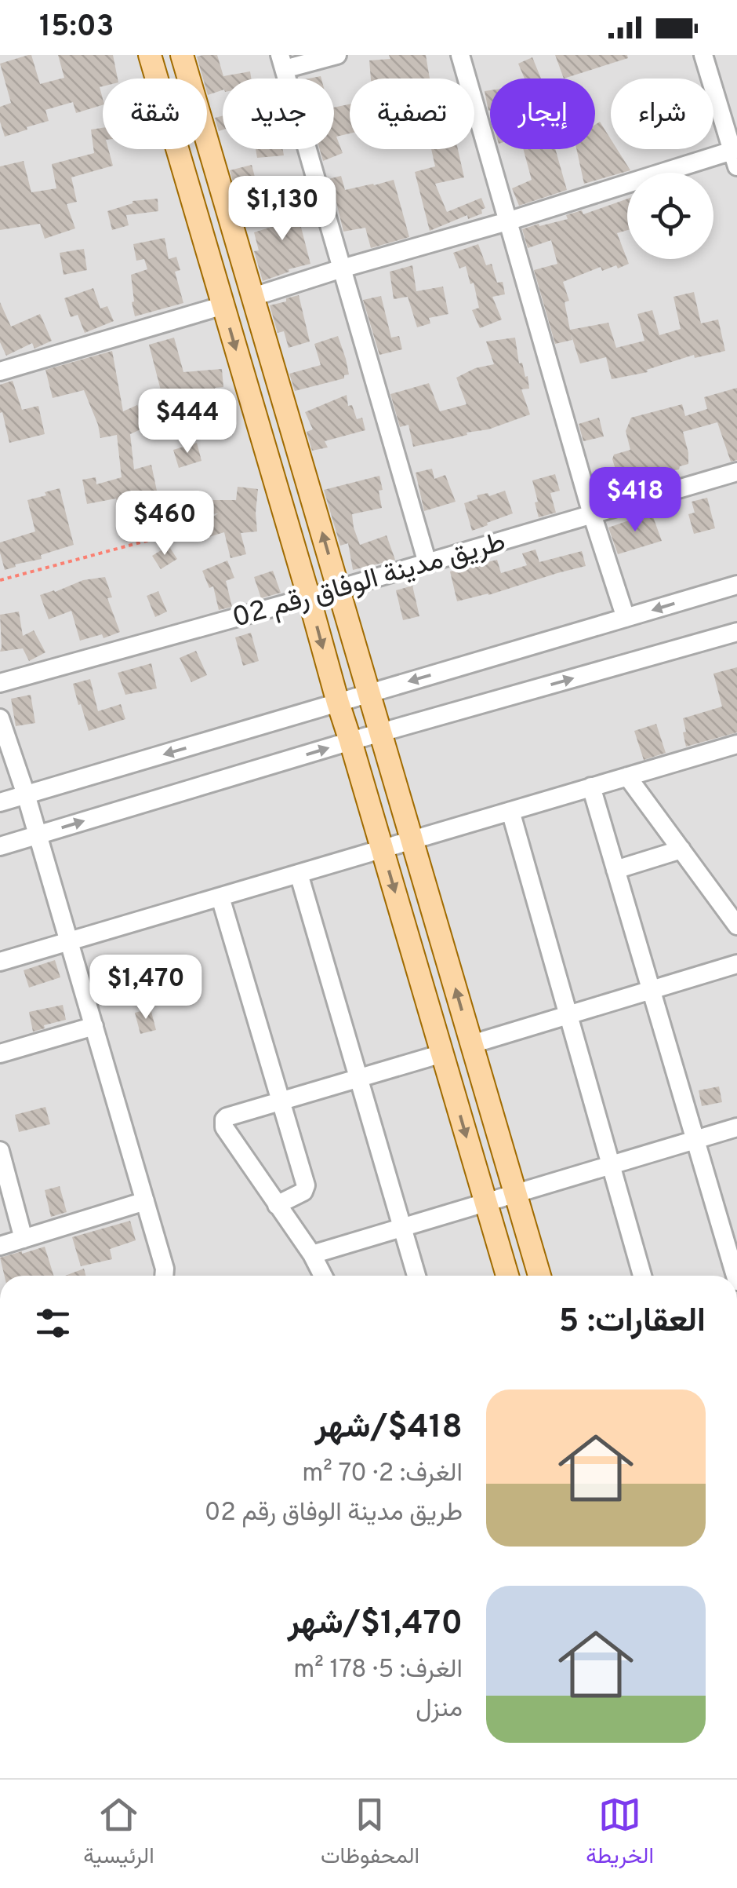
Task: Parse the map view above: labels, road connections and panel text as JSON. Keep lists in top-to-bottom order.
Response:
{
  "streets": {
    "street": ["طريق مدينة الوفاق رقم 02"]
  },
  "page": {
    "status": "15:03",
    "chip": [
      "شراء",
      "إيجار",
      "تصفية",
      "جديد",
      "شقة"
    ],
    "price": [
      "$1,130",
      "$444",
      "$418",
      "$460",
      "$1,470"
    ],
    "heading": "العقارات: 5",
    "list": [
      {
        "name": "$418/شهر",
        "note": "الغرف: 2 · 70 m² · طريق مدينة الوفاق رقم 02"
      },
      {
        "name": "$1,470/شهر",
        "note": "الغرف: 5 · 178 m² · منزل"
      }
    ],
    "tabs": ["الخريطة", "المحفوظات", "الرئيسية"]
  }
}
